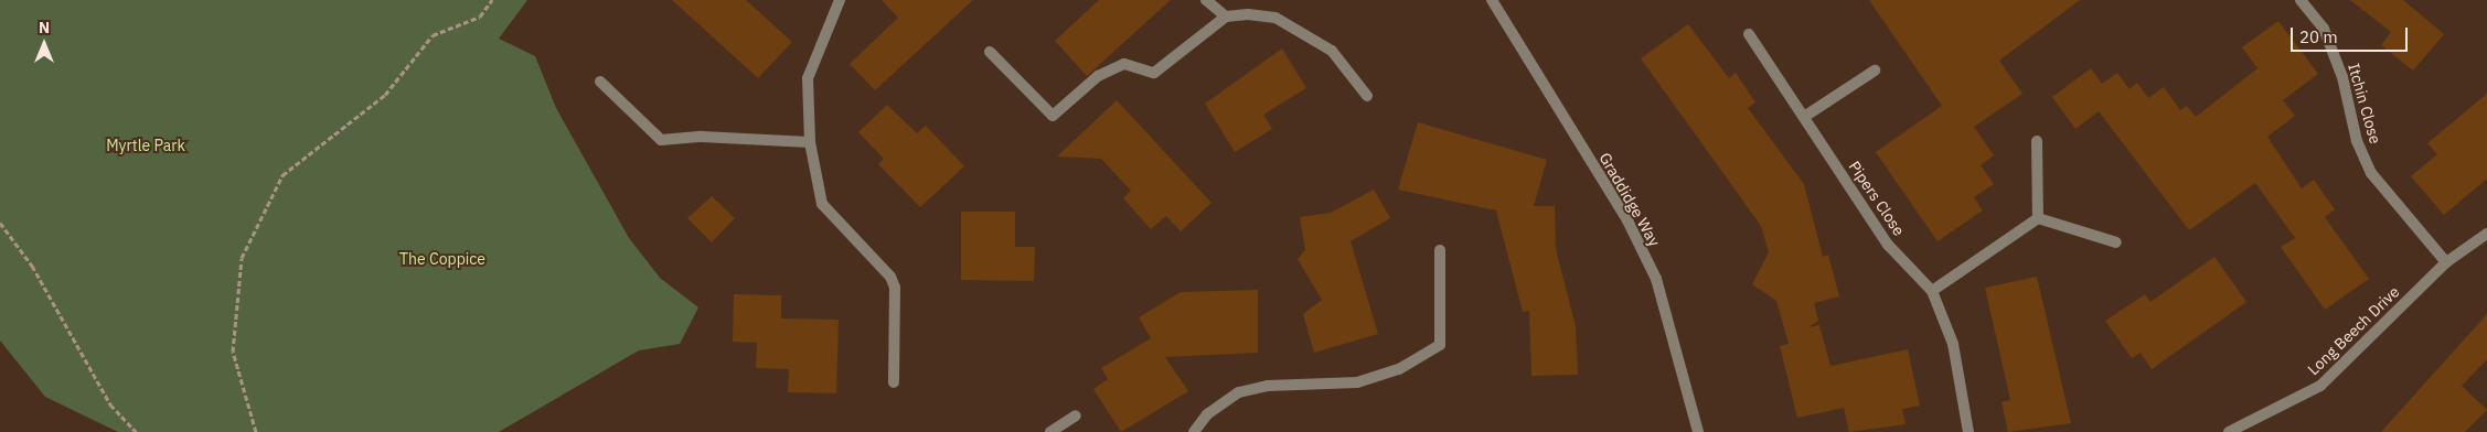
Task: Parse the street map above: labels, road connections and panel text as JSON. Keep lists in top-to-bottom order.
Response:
{
  "streets": {
    "street": [
      "Itchin Close",
      "Pipers Close",
      "Graddidge Way",
      "Long Beech Drive"
    ]
  },
  "crossings": [
    ["Itchin Close", "Long Beech Drive"]
  ],
  "parks": ["Myrtle Park", "The Coppice"],
  "scale_bar": "20 m",
  "north": "top"
}
